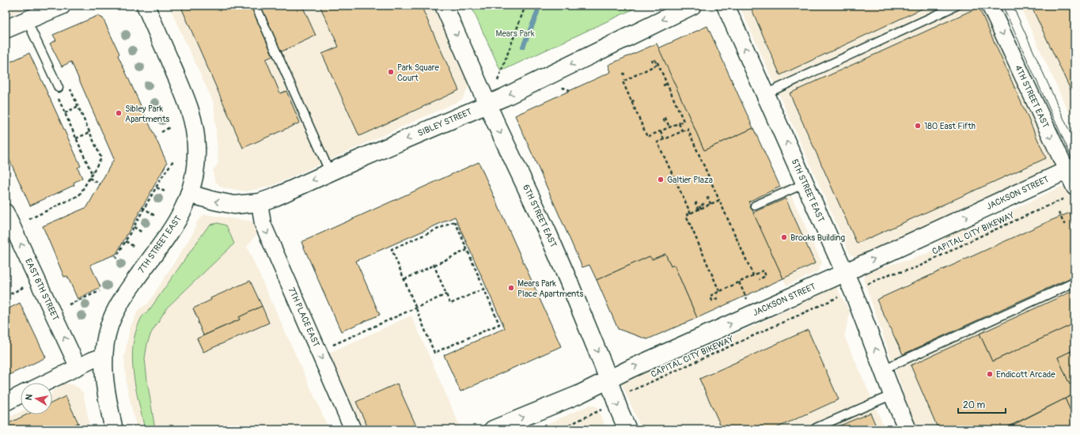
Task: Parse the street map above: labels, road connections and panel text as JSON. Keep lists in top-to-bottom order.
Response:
{
  "streets": {
    "main road": [
      "SIBLEY STREET",
      "5TH STREET EAST",
      "JACKSON STREET",
      "6TH STREET EAST",
      "7TH STREET EAST"
    ],
    "street": ["4TH STREET EAST", "EAST 8TH STREET", "7TH PLACE EAST"],
    "path": ["CAPITAL CITY BIKEWAY"]
  },
  "crossings": [
    ["4TH STREET EAST", "JACKSON STREET"],
    ["4TH STREET EAST", "CAPITAL CITY BIKEWAY"],
    ["SIBLEY STREET", "6TH STREET EAST"],
    ["SIBLEY STREET", "7TH STREET EAST"],
    ["SIBLEY STREET", "7TH PLACE EAST"],
    ["5TH STREET EAST", "JACKSON STREET"],
    ["JACKSON STREET", "6TH STREET EAST"],
    ["6TH STREET EAST", "CAPITAL CITY BIKEWAY"]
  ],
  "one_way": [
    "4TH STREET EAST",
    "SIBLEY STREET",
    "5TH STREET EAST",
    "JACKSON STREET",
    "6TH STREET EAST",
    "EAST 8TH STREET",
    "7TH PLACE EAST"
  ],
  "parks": ["Mears Park"],
  "places": [
    "Park Square Court",
    "Sibley Park Apartments",
    "180 East Fifth",
    "Galtier Plaza",
    "Brooks Building",
    "Mears Park Place Apartments",
    "Endicott Arcade"
  ],
  "scale_bar": "20 m",
  "north": "left"
}
